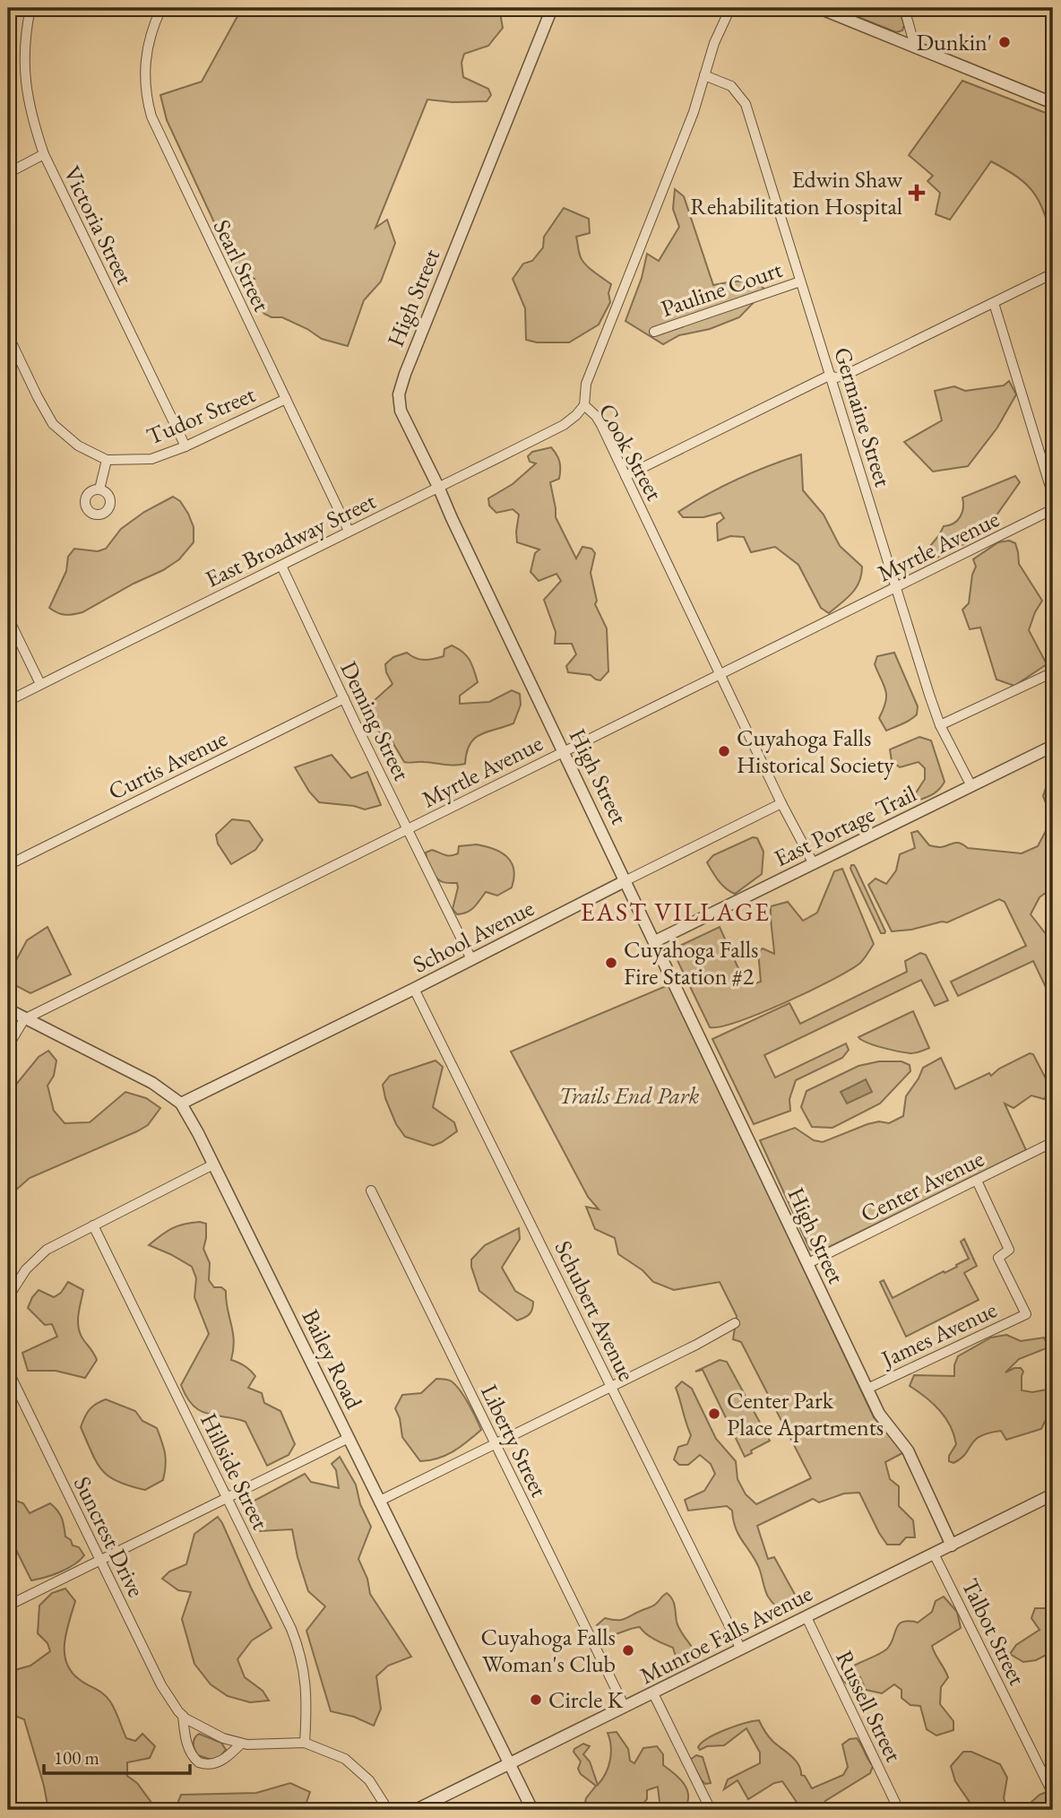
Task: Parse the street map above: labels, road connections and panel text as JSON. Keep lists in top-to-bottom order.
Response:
{
  "streets": {
    "street": [
      "Victoria Street",
      "Searl Street",
      "Pauline Court",
      "High Street",
      "Tudor Street",
      "Germaine Street",
      "Cook Street",
      "East Broadway Street",
      "Myrtle Avenue",
      "Deming Street",
      "Curtis Avenue",
      "East Portage Trail",
      "School Avenue",
      "Center Avenue",
      "Schubert Avenue",
      "James Avenue",
      "Bailey Road",
      "Liberty Street",
      "Hillside Street",
      "Suncrest Drive",
      "Talbot Street",
      "Munroe Falls Avenue",
      "Russell Street"
    ]
  },
  "crossings": [
    ["Victoria Street", "Tudor Street"],
    ["Searl Street", "Tudor Street"],
    ["Searl Street", "East Broadway Street"],
    ["Pauline Court", "Germaine Street"],
    ["High Street", "East Broadway Street"],
    ["High Street", "Myrtle Avenue"],
    ["High Street", "East Portage Trail"],
    ["High Street", "School Avenue"],
    ["High Street", "Center Avenue"],
    ["High Street", "James Avenue"],
    ["High Street", "Munroe Falls Avenue"],
    ["Germaine Street", "Cook Street"],
    ["Germaine Street", "Myrtle Avenue"],
    ["Germaine Street", "East Portage Trail"],
    ["Cook Street", "East Broadway Street"],
    ["Cook Street", "Myrtle Avenue"],
    ["Cook Street", "East Portage Trail"],
    ["Cook Street", "School Avenue"],
    ["East Broadway Street", "Deming Street"],
    ["Myrtle Avenue", "Deming Street"],
    ["Myrtle Avenue", "Bailey Road"],
    ["Deming Street", "Curtis Avenue"],
    ["Deming Street", "School Avenue"],
    ["School Avenue", "Schubert Avenue"],
    ["School Avenue", "Bailey Road"],
    ["Center Avenue", "James Avenue"],
    ["Schubert Avenue", "Munroe Falls Avenue"],
    ["Bailey Road", "Munroe Falls Avenue"],
    ["Liberty Street", "Munroe Falls Avenue"],
    ["Hillside Street", "Suncrest Drive"],
    ["Talbot Street", "Munroe Falls Avenue"],
    ["Munroe Falls Avenue", "Russell Street"]
  ],
  "districts": ["EAST VILLAGE"],
  "parks": ["Trails End Park"],
  "places": {
    "other": [
      "Dunkin'",
      "Cuyahoga Falls Historical Society",
      "Cuyahoga Falls Fire Station #2",
      "Center Park Place Apartments",
      "Cuyahoga Falls Woman's Club",
      "Circle K"
    ],
    "health": ["Edwin Shaw Rehabilitation Hospital"]
  },
  "scale_bar": "100 m"
}
